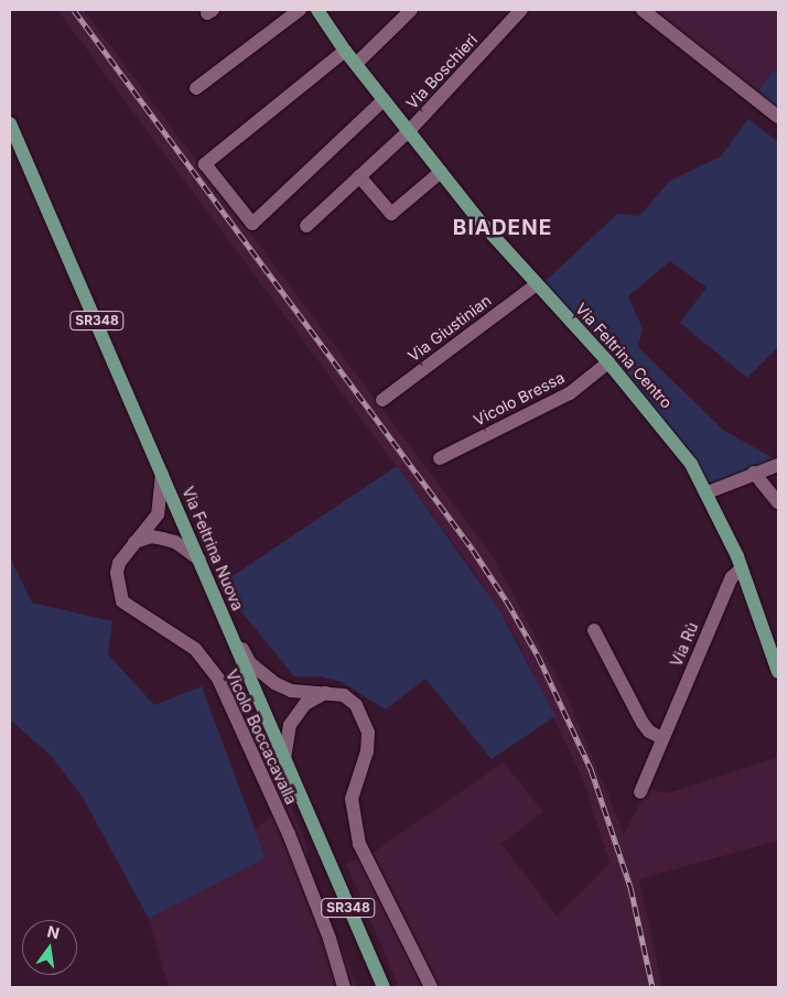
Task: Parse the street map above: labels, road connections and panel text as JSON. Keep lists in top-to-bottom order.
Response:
{
  "streets": {
    "main road": ["SR348", "Via Feltrina Centro", "Via Feltrina Nuova"],
    "street": [
      "Via Boschieri",
      "Via Giustinian",
      "Vicolo Bressa",
      "Via Rù",
      "Vicolo Boccacavalla"
    ]
  },
  "crossings": [
    ["Via Boschieri", "Via Feltrina Centro"],
    ["Via Giustinian", "Via Feltrina Centro"],
    ["Via Feltrina Centro", "Vicolo Bressa"],
    ["Via Feltrina Centro", "Via Rù"],
    ["Via Feltrina Nuova", "Vicolo Boccacavalla"]
  ],
  "districts": ["BIADENE"],
  "north": "top"
}
